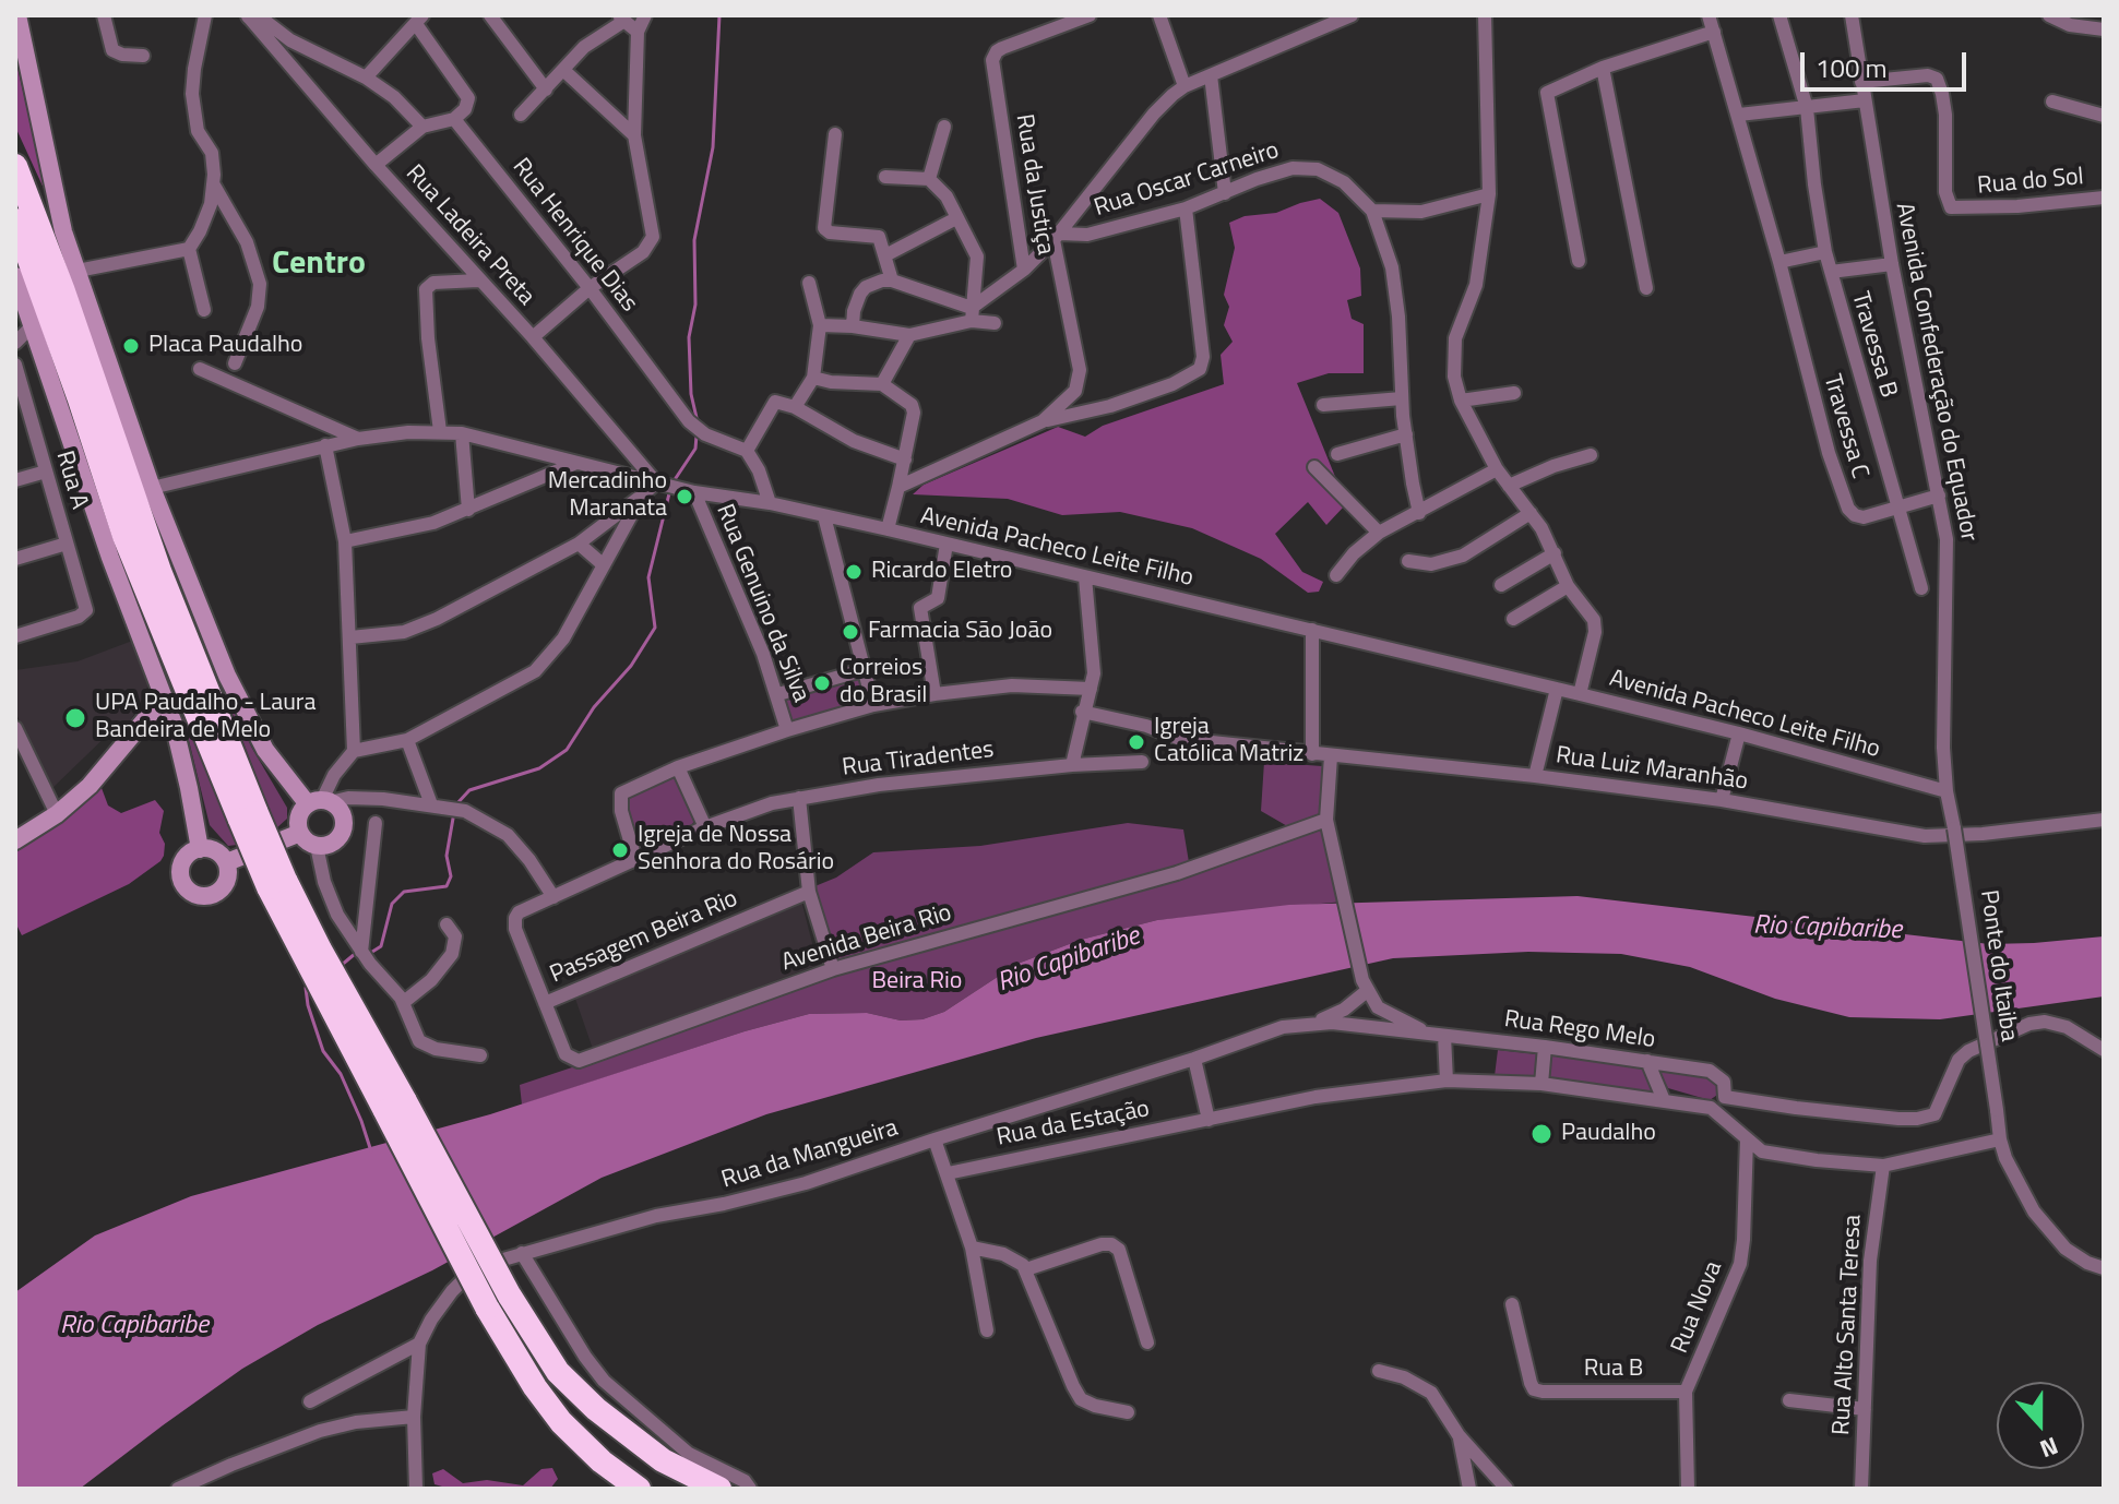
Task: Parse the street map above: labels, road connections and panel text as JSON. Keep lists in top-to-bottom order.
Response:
{
  "streets": {
    "street": [
      "Rua Oscar Carneiro",
      "Rua do Sol",
      "Rua da Justiça",
      "Rua Ladeira Preta",
      "Rua Henrique Dias",
      "Travessa B",
      "Avenida Confederação do Equador",
      "Travessa C",
      "Rua A",
      "Avenida Pacheco Leite Filho",
      "Rua Genuino da Silva",
      "Rua Tiradentes",
      "Rua Luiz Maranhão",
      "Passagem Beira Rio",
      "Avenida Beira Rio",
      "Ponte do Itaiba",
      "Rua Rego Melo",
      "Rua da Estação",
      "Rua da Mangueira",
      "Rua Nova",
      "Rua Alto Santa Teresa",
      "Rua B"
    ]
  },
  "crossings": [
    ["Rua Oscar Carneiro", "Rua da Justiça"],
    ["Rua do Sol", "Avenida Confederação do Equador"],
    ["Rua Ladeira Preta", "Avenida Pacheco Leite Filho"],
    ["Travessa B", "Travessa C"],
    ["Avenida Confederação do Equador", "Travessa C"],
    ["Avenida Confederação do Equador", "Avenida Pacheco Leite Filho"],
    ["Avenida Confederação do Equador", "Ponte do Itaiba"],
    ["Avenida Pacheco Leite Filho", "Rua Genuino da Silva"],
    ["Rua Tiradentes", "Avenida Beira Rio"],
    ["Passagem Beira Rio", "Avenida Beira Rio"],
    ["Rua Rego Melo", "Rua da Mangueira"],
    ["Rua Nova", "Rua B"]
  ],
  "districts": ["Centro"],
  "water": ["Rio Capibaribe"],
  "parks": ["Beira Rio"],
  "places": [
    "Placa Paudalho",
    "Mercadinho Maranata",
    "Ricardo Eletro",
    "Farmacia São João",
    "Correios do Brasil",
    "UPA Paudalho - Laura Bandeira de Melo",
    "Igreja Católica Matriz",
    "Igreja de Nossa Senhora do Rosário",
    "Paudalho"
  ],
  "scale_bar": "100 m",
  "north": "bottom"
}
